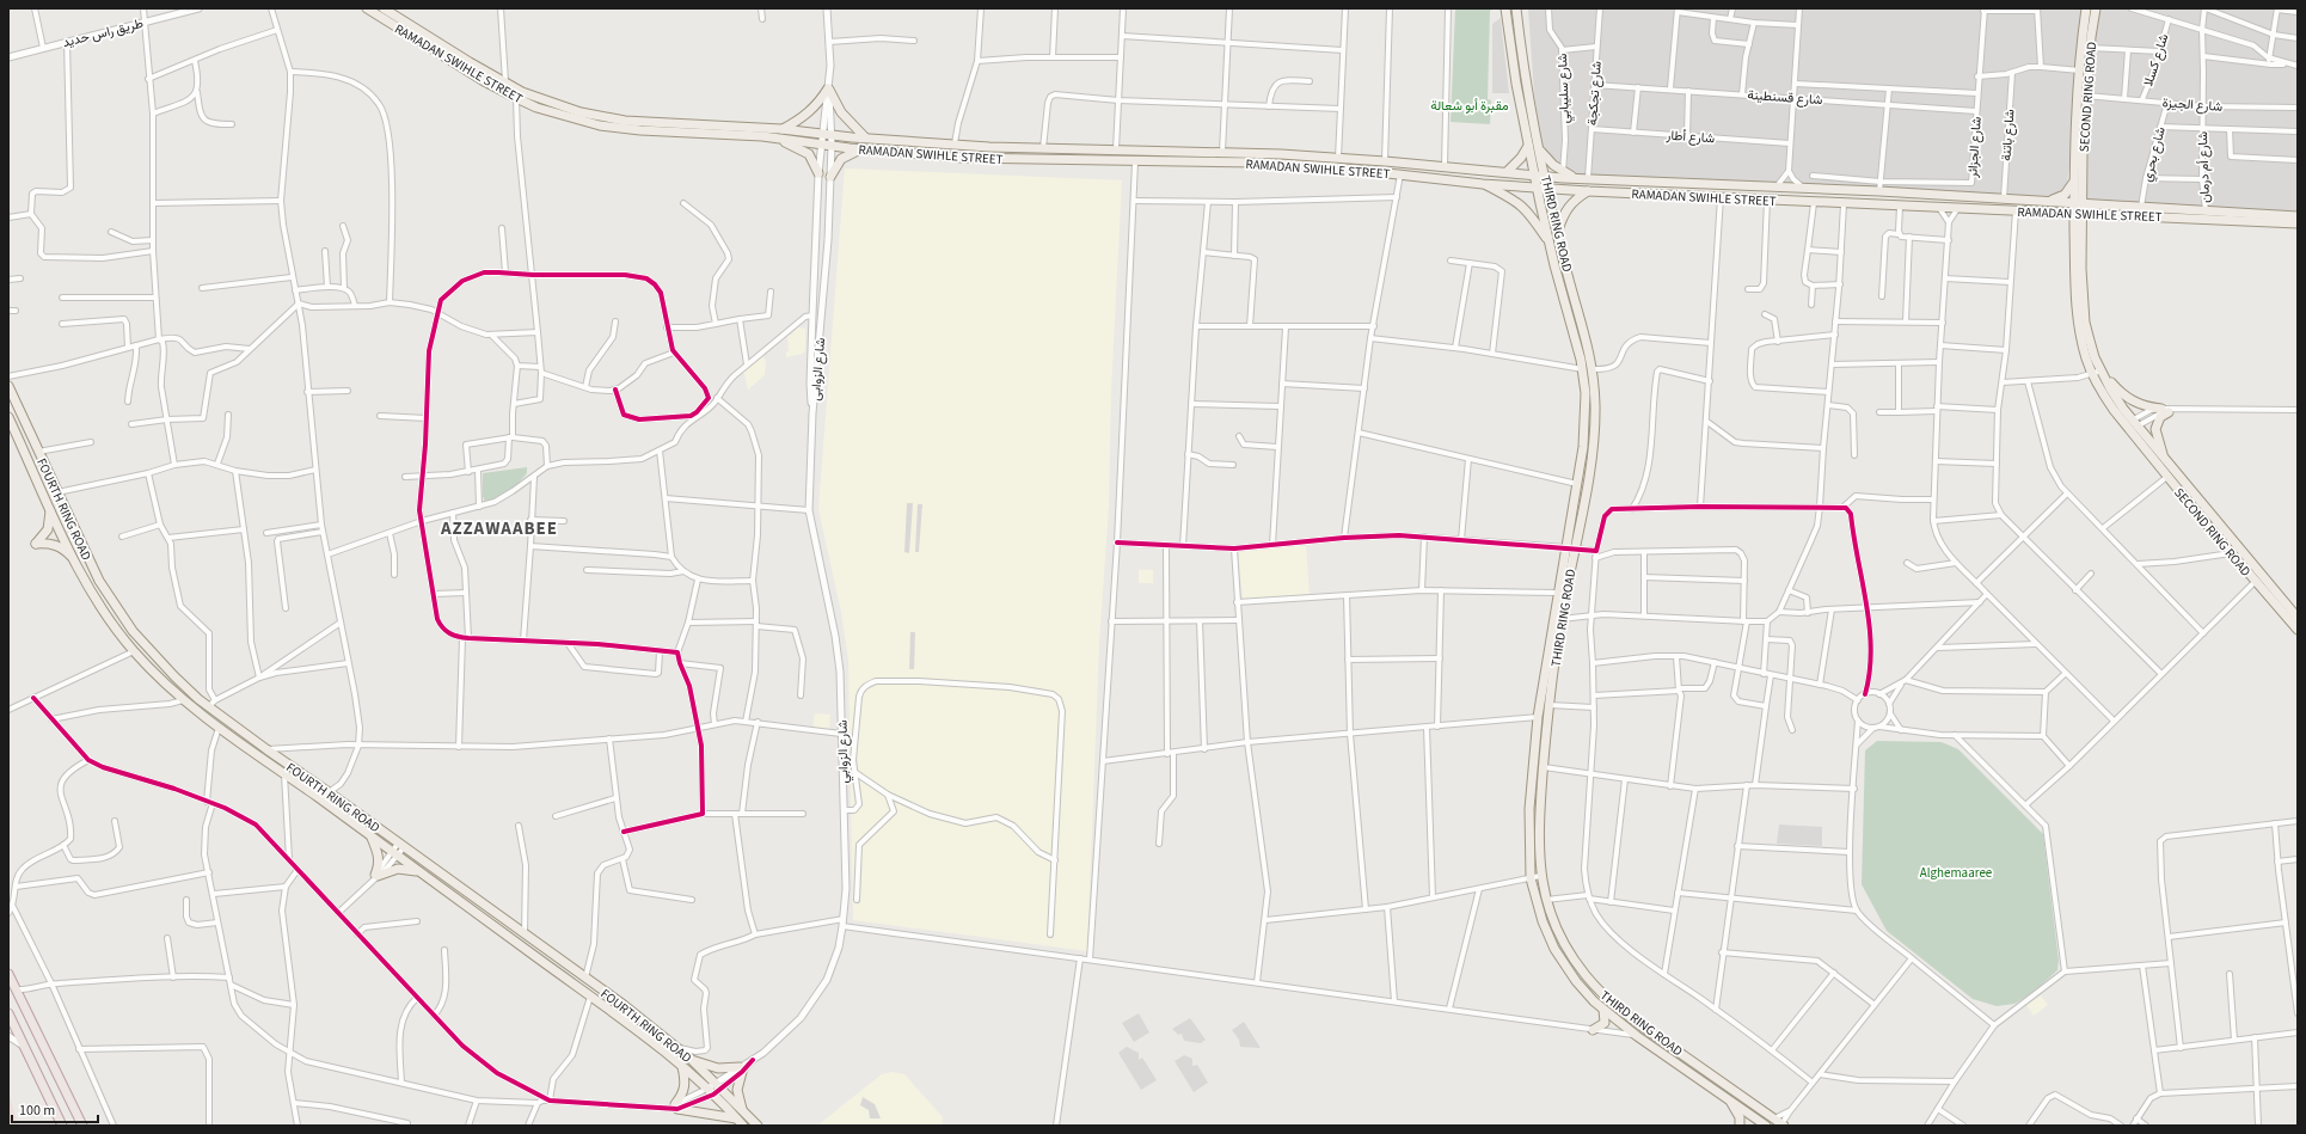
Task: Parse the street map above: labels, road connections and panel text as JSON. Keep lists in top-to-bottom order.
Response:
{
  "streets": {
    "main road": [
      "RAMADAN SWIHLE STREET",
      "SECOND RING ROAD",
      "THIRD RING ROAD",
      "FOURTH RING ROAD"
    ],
    "street": [
      "طريق راس حديد",
      "شارع كسلا",
      "شارع سليبابي",
      "شارع تجكجة",
      "شارع قسنطينة",
      "شارع الجيزة",
      "شارع باتنة",
      "شارع أطار",
      "شارع الجزائر",
      "شارع بحري",
      "شارع أم درمان",
      "شارع الزوابى",
      "شارع الزوابي"
    ]
  },
  "crossings": [
    ["شارع كسلا", "شارع الجيزة"],
    ["RAMADAN SWIHLE STREET", "شارع تجكجة"],
    ["RAMADAN SWIHLE STREET", "SECOND RING ROAD"],
    ["RAMADAN SWIHLE STREET", "شارع باتنة"],
    ["RAMADAN SWIHLE STREET", "شارع بحري"],
    ["RAMADAN SWIHLE STREET", "شارع أم درمان"],
    ["RAMADAN SWIHLE STREET", "THIRD RING ROAD"],
    ["RAMADAN SWIHLE STREET", "شارع الزوابى"],
    ["شارع تجكجة", "شارع قسنطينة"],
    ["شارع تجكجة", "شارع أطار"],
    ["شارع قسنطينة", "شارع الجزائر"],
    ["SECOND RING ROAD", "شارع الجيزة"],
    ["شارع الجيزة", "شارع بحري"],
    ["شارع الجيزة", "شارع أم درمان"],
    ["شارع الزوابى", "شارع الزوابي"],
    ["FOURTH RING ROAD", "شارع الزوابي"]
  ],
  "districts": ["AZZAWAABEE"],
  "parks": ["مقبرة أبو شعالة", "Alghemaaree"],
  "scale_bar": "100 m"
}
